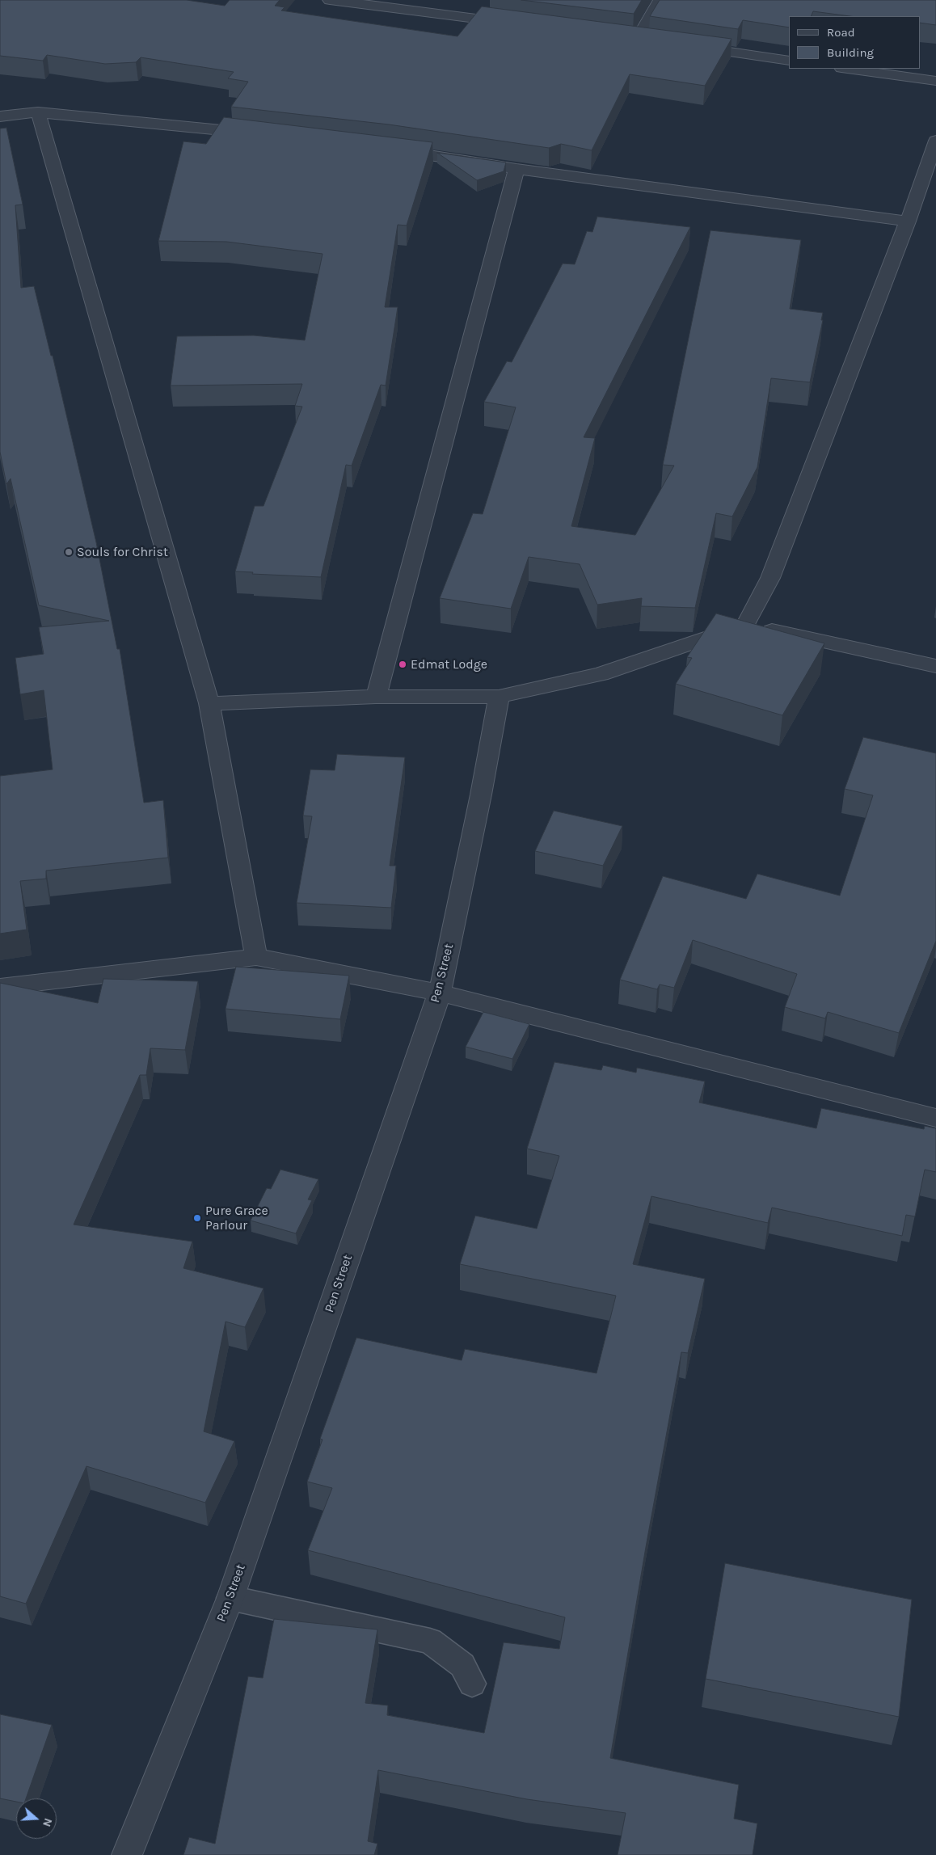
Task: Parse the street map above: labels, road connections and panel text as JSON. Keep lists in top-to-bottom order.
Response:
{
  "streets": {
    "street": ["Pen Street"]
  },
  "places": ["Souls for Christ", "Edmat Lodge", "Pure Grace Parlour"],
  "legend": ["Road", "Building"],
  "north": "right"
}
